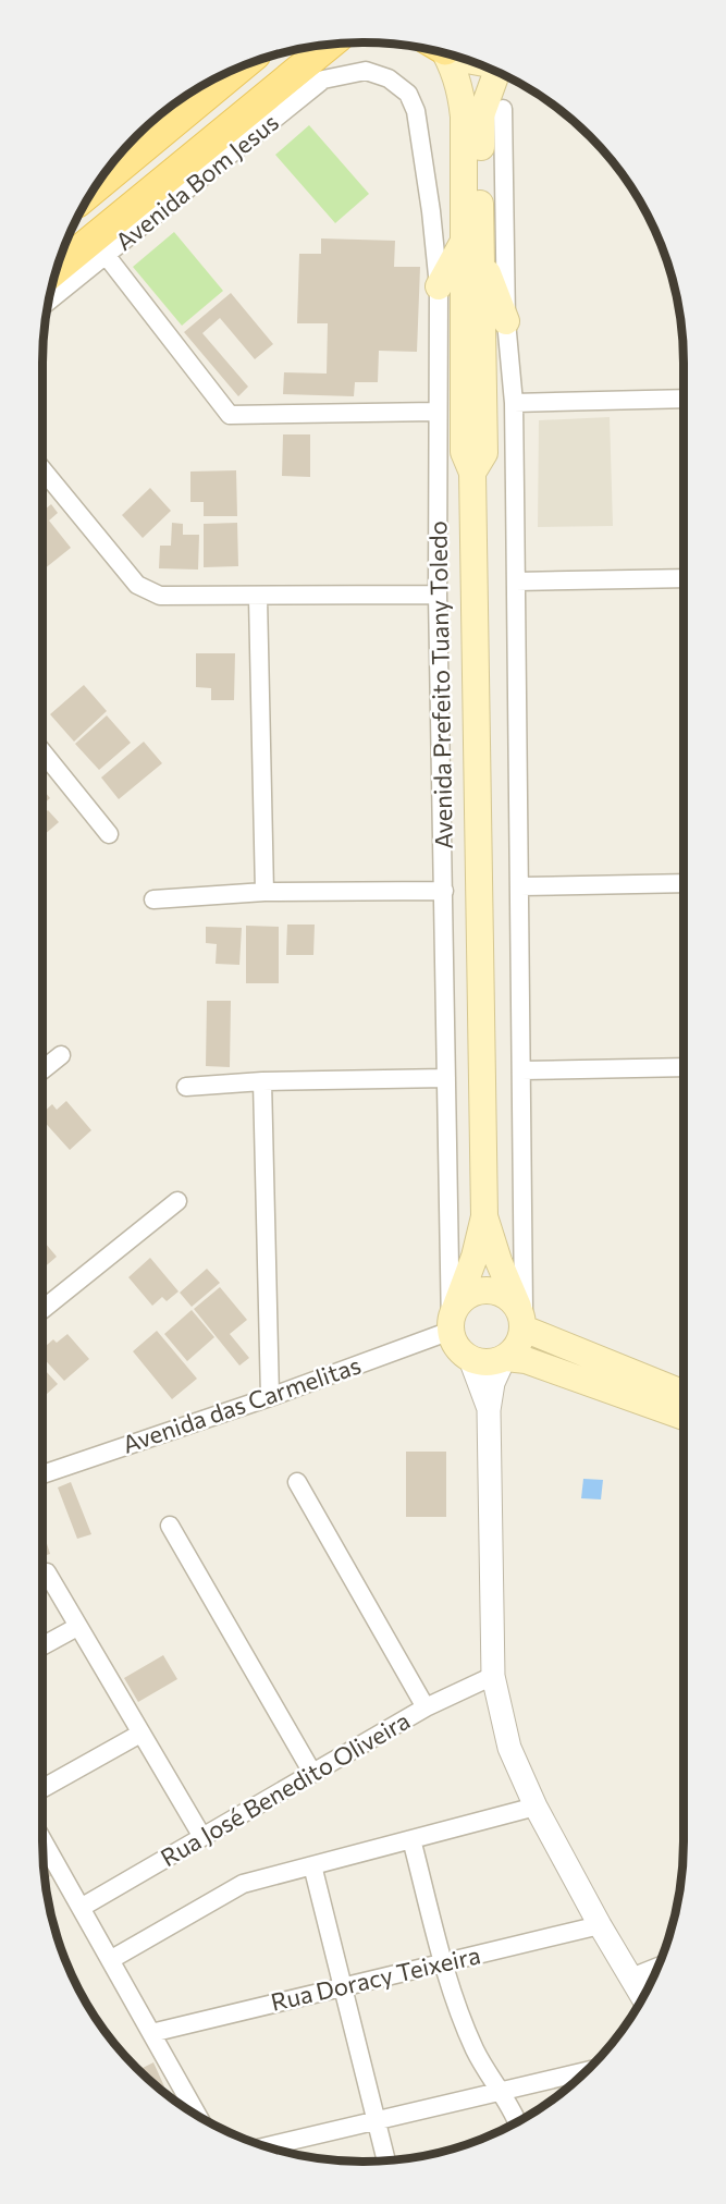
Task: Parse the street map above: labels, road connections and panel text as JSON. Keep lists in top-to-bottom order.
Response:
{
  "streets": {
    "main road": ["Avenida Prefeito Tuany Toledo"],
    "street": [
      "Avenida Bom Jesus",
      "Avenida das Carmelitas",
      "Rua José Benedito Oliveira",
      "Rua Doracy Teixeira"
    ]
  },
  "crossings": [
    ["Avenida Bom Jesus", "Avenida Prefeito Tuany Toledo"],
    ["Avenida Prefeito Tuany Toledo", "Avenida das Carmelitas"]
  ]
}
